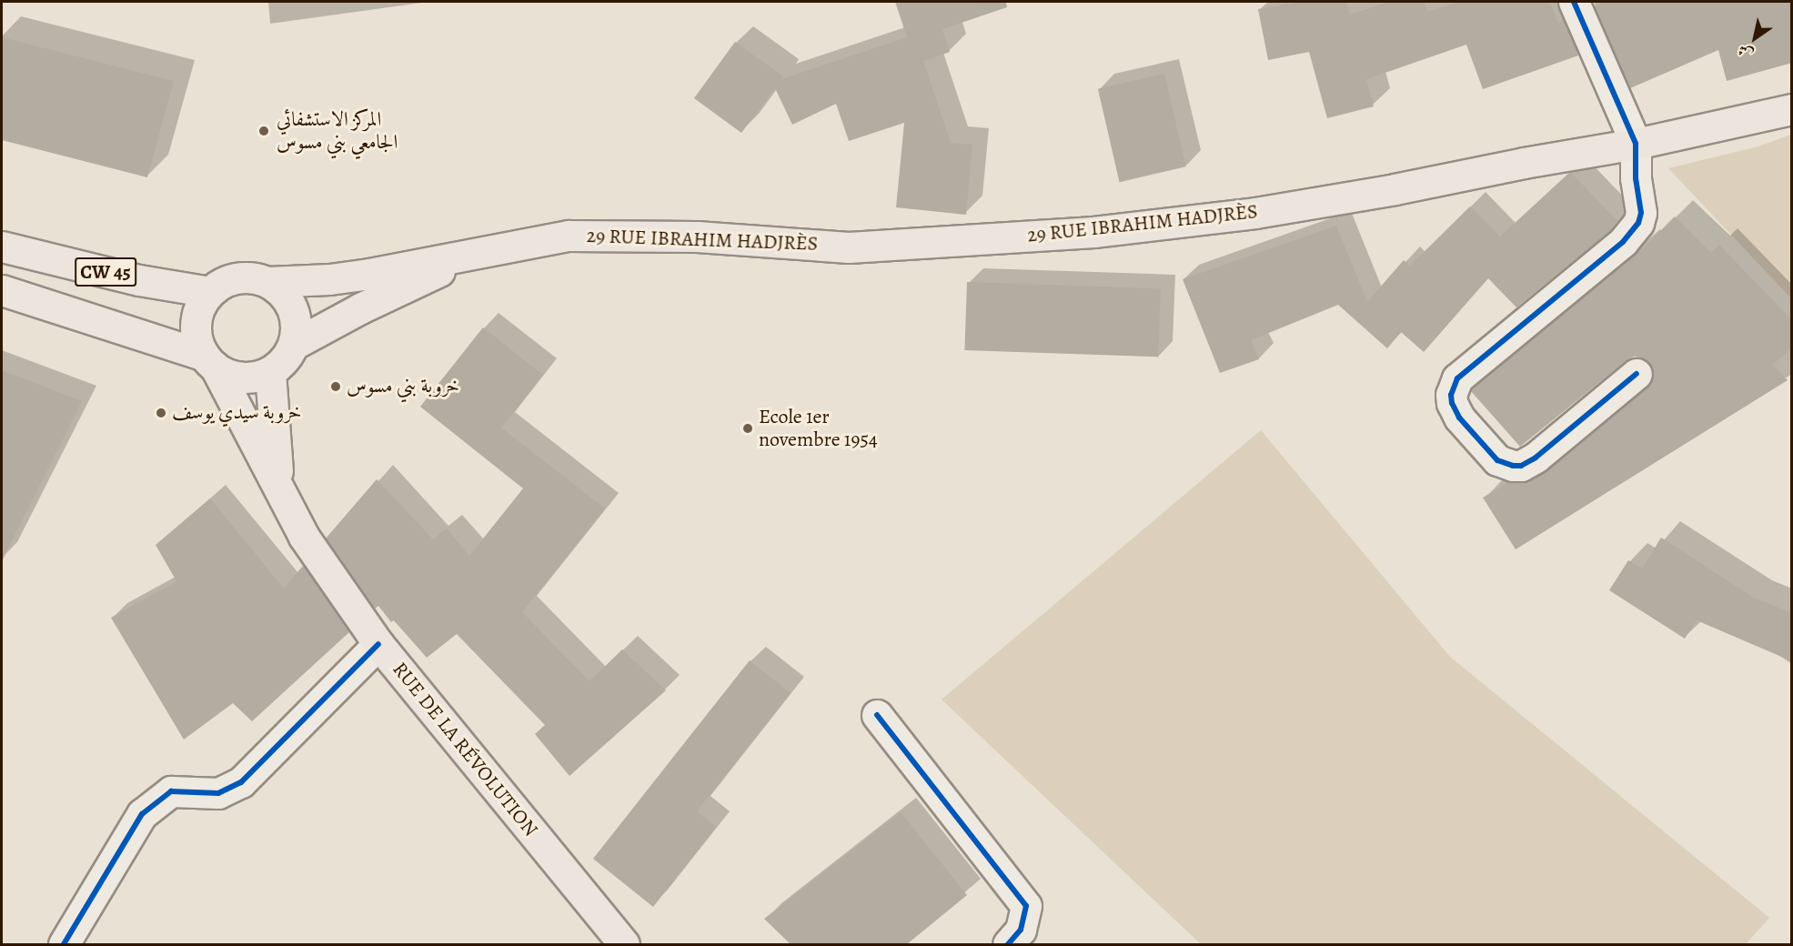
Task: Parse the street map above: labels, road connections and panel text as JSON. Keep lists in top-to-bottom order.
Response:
{
  "streets": {
    "main road": ["29 RUE IBRAHIM HADJRÈS", "CW 45", "RUE DE LA RÉVOLUTION"]
  },
  "crossings": [
    ["29 RUE IBRAHIM HADJRÈS", "CW 45"],
    ["29 RUE IBRAHIM HADJRÈS", "RUE DE LA RÉVOLUTION"],
    ["CW 45", "RUE DE LA RÉVOLUTION"]
  ],
  "places": [
    "المركز الاستشفائي الجامعي بني مسوس",
    "خروبة بني مسوس",
    "خروبة سيدي يوسف",
    "Ecole 1er novembre 1954"
  ],
  "north": "bottom left"
}
